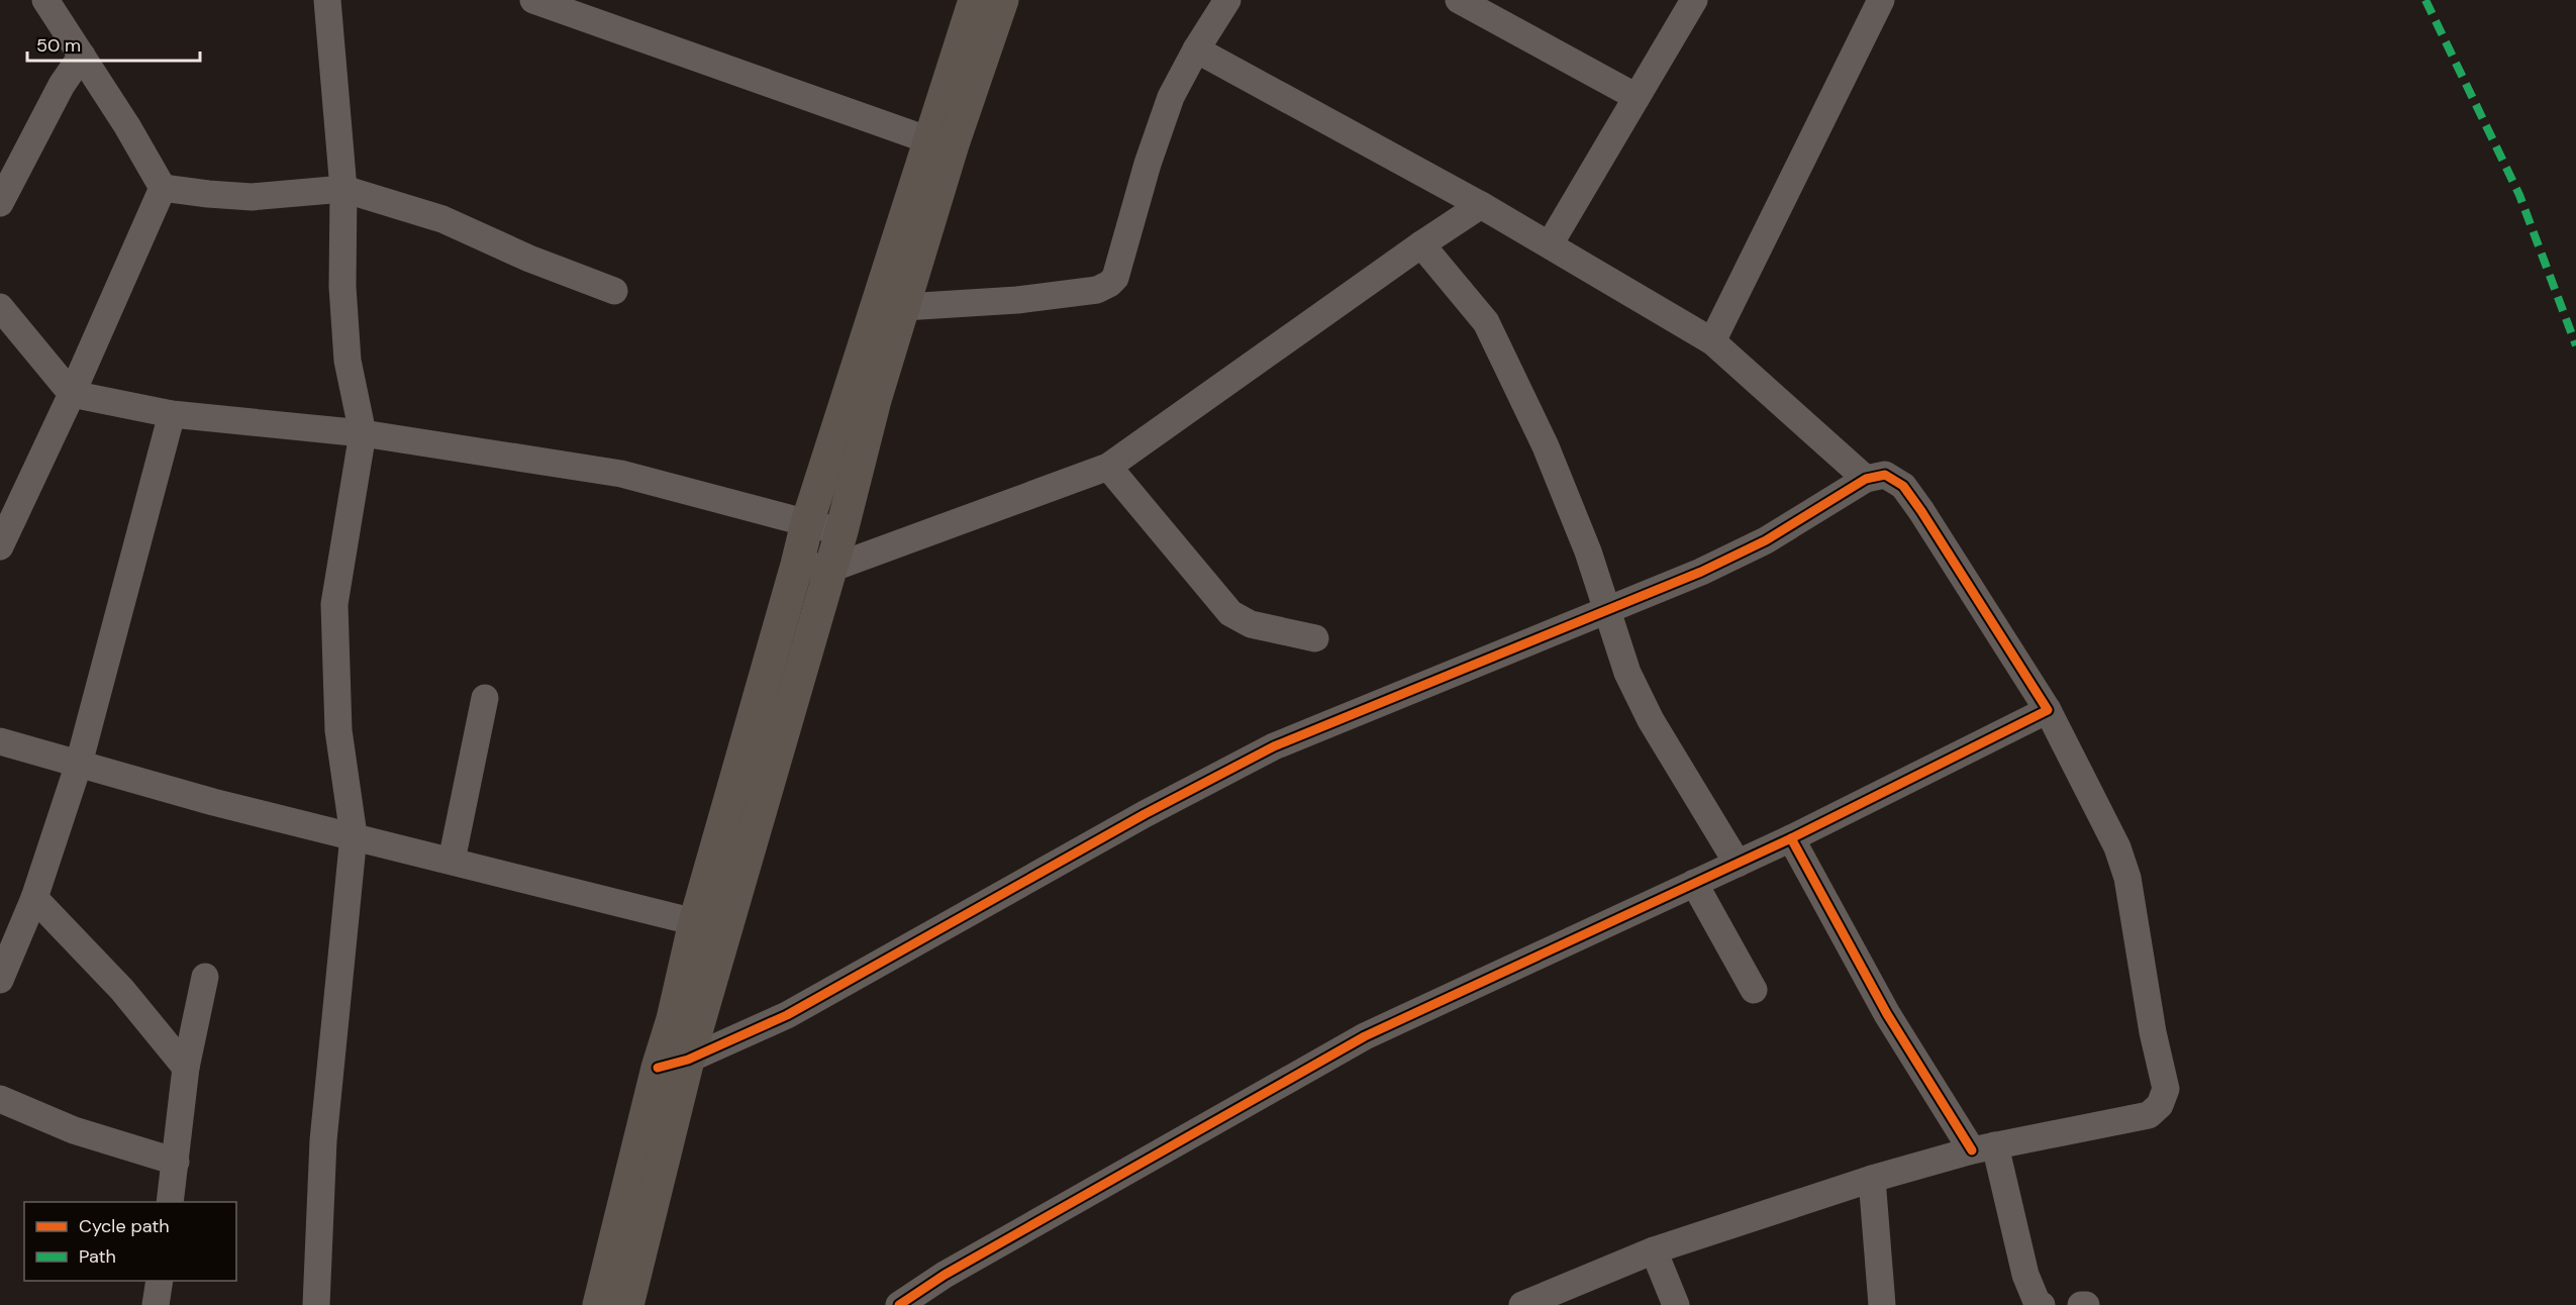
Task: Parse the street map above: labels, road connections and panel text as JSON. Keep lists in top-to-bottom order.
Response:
{
  "legend": ["Cycle path", "Path"],
  "scale_bar": "50 m"
}
